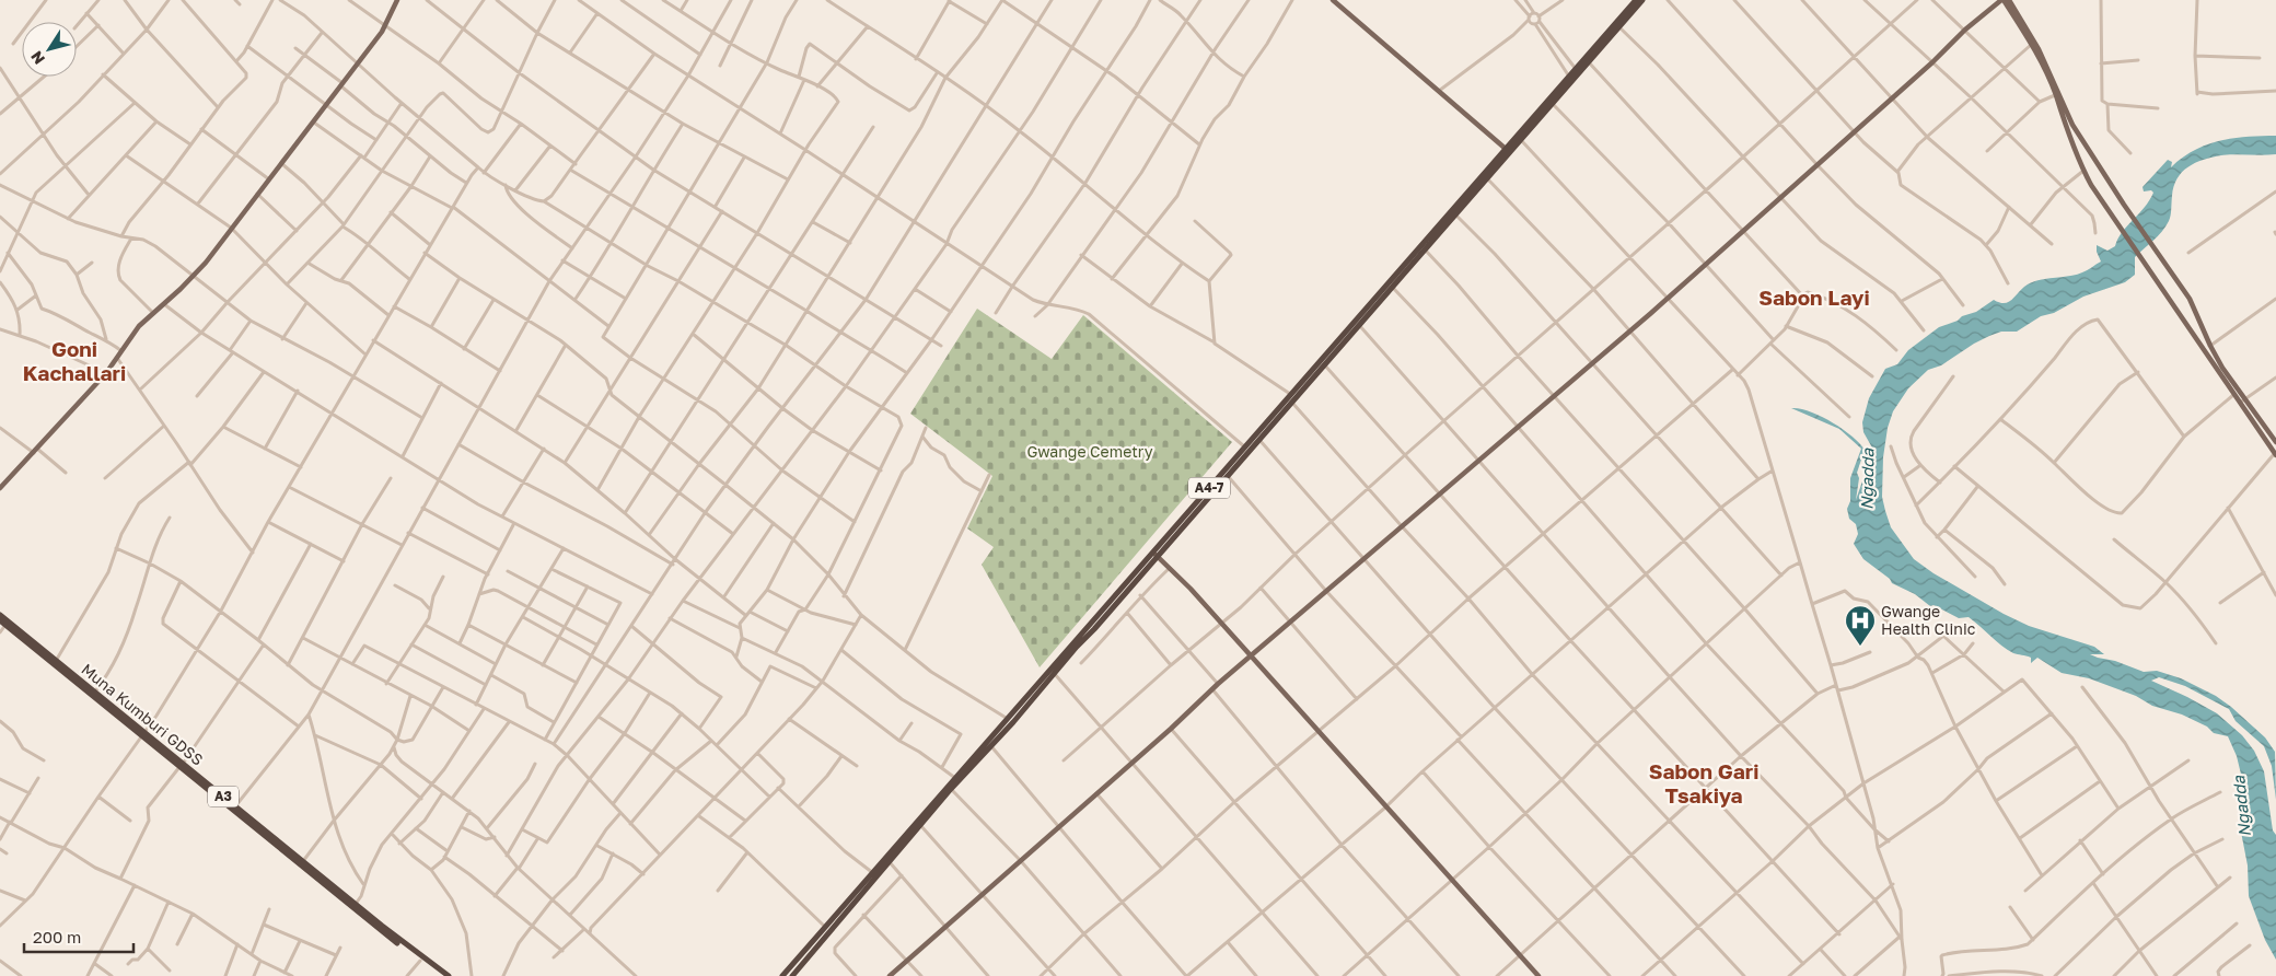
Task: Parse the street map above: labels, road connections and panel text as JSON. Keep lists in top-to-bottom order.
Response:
{
  "streets": {
    "highway": ["A4-7", "Muna Kumburi GDSS", "A3"]
  },
  "districts": ["Sabon Layi", "Goni Kachallari", "Sabon Gari Tsakiya"],
  "water": ["Ngadda"],
  "parks": ["Gwange Cemetry"],
  "places": {
    "hospital": ["Gwange Health Clinic"]
  },
  "scale_bar": "200 m",
  "north": "bottom left"
}
